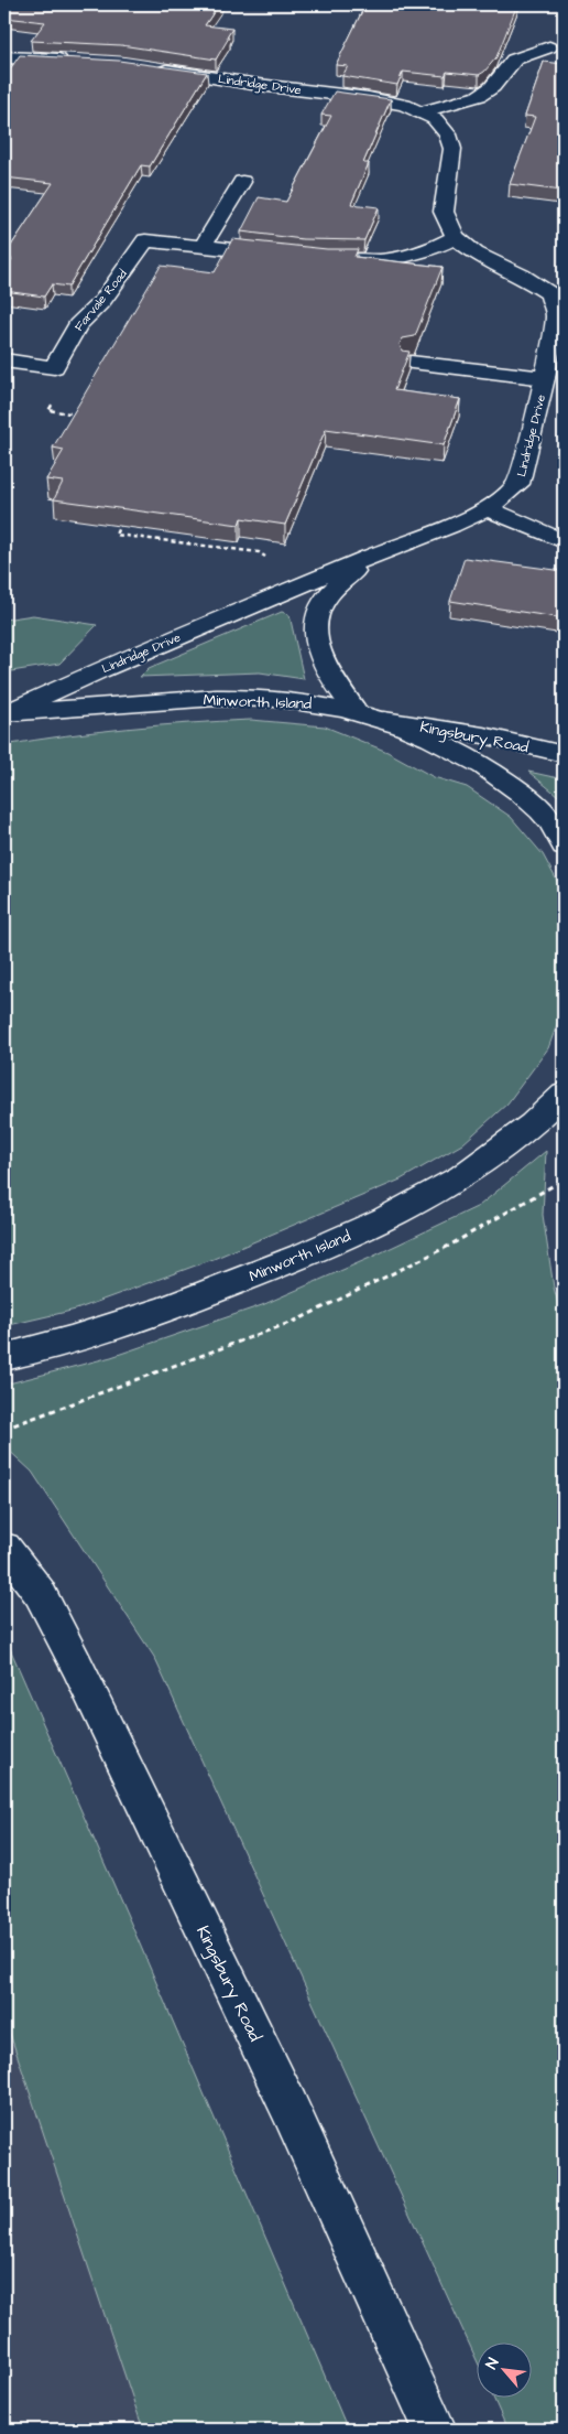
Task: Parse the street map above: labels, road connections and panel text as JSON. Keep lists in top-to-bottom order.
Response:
{
  "streets": {
    "main road": [
      "Lindridge Drive",
      "Farvale Road",
      "Minworth Island",
      "Kingsbury Road"
    ]
  },
  "crossings": [
    ["Lindridge Drive", "Minworth Island"],
    ["Minworth Island", "Kingsbury Road"]
  ],
  "north": "top left"
}
